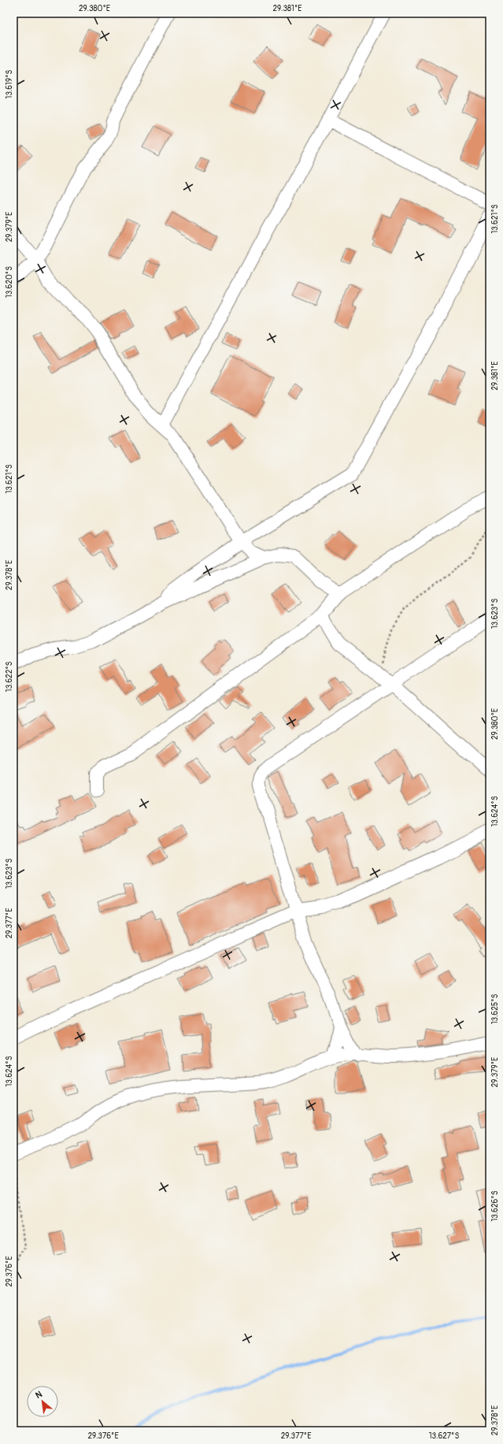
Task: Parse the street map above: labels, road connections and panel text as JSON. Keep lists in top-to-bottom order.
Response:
{
  "north": "top left",
  "coordinates": [
    "29.380°E",
    "29.381°E",
    "13.619°S",
    "13.621°S",
    "29.379°E",
    "13.620°S",
    "29.378°E",
    "13.623°S",
    "13.622°S",
    "13.624°S",
    "29.377°E",
    "13.625°S",
    "13.626°S",
    "29.376°E",
    "13.627°S"
  ]
}
